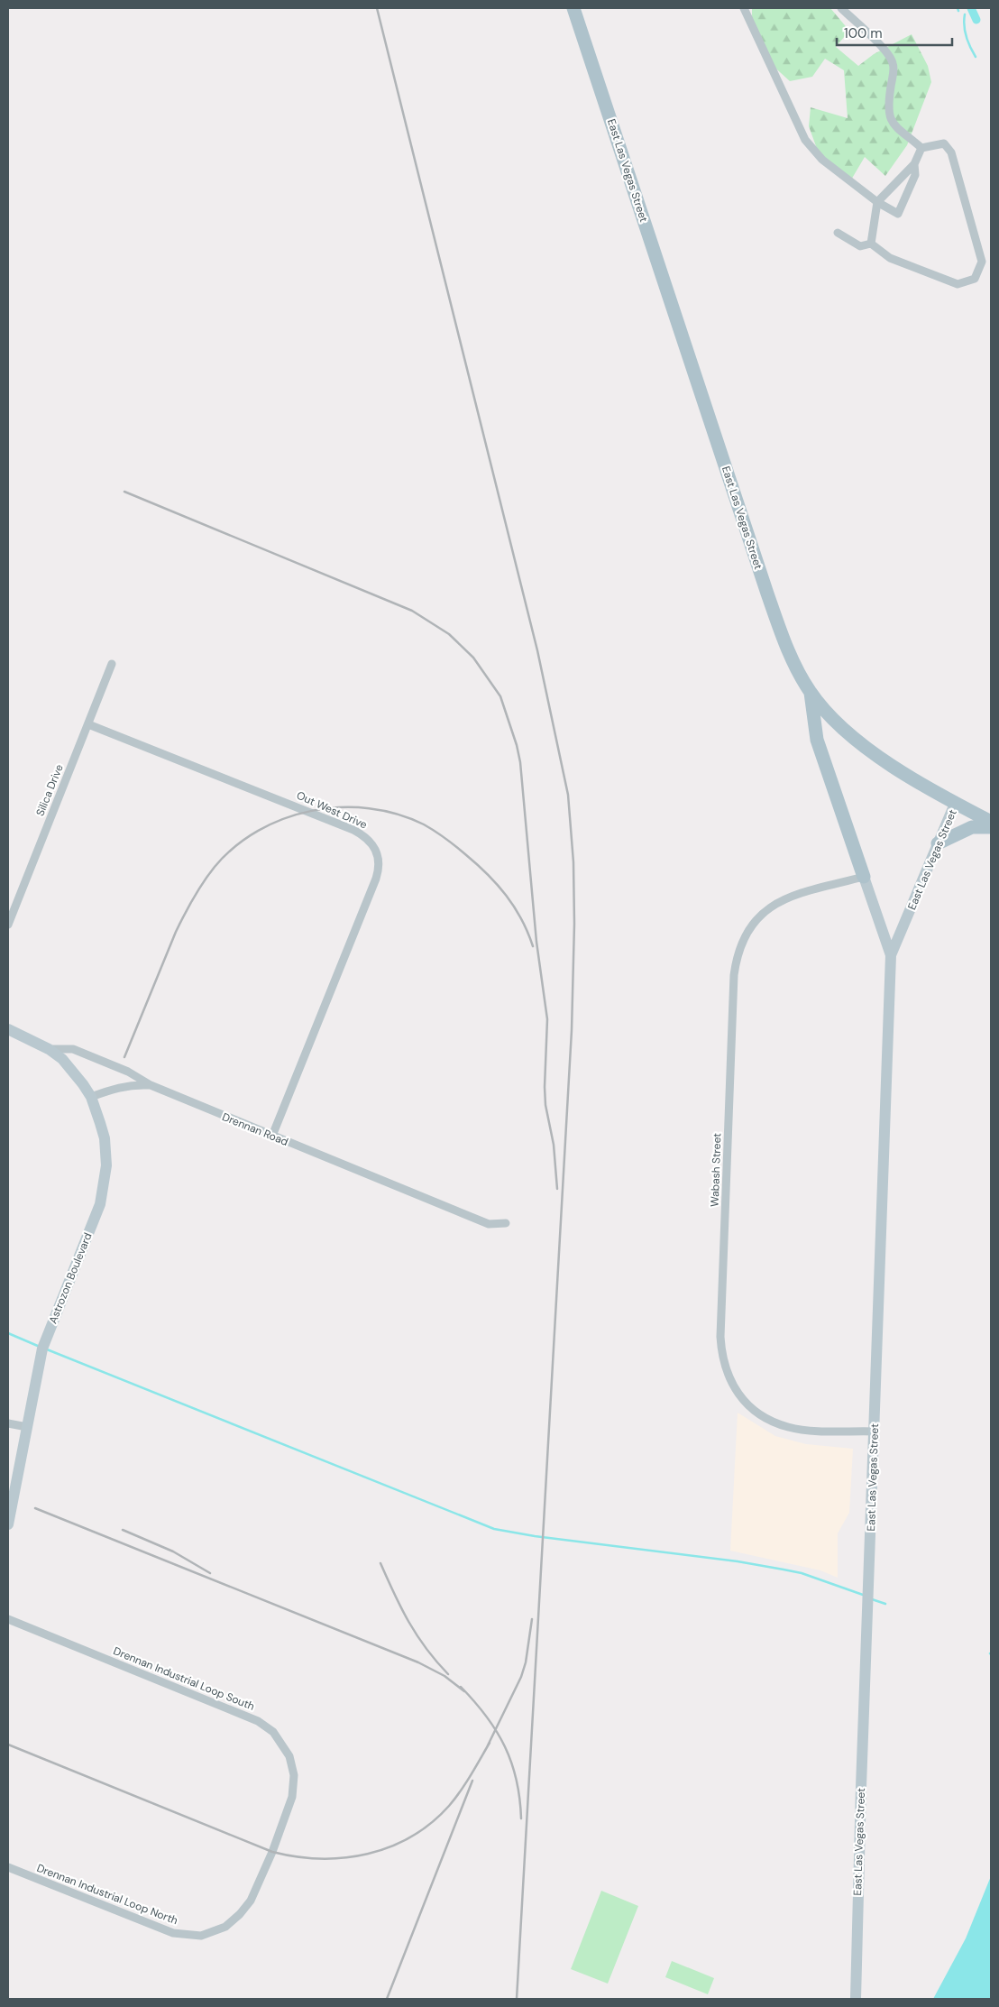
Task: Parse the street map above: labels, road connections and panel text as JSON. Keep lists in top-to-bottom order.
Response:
{
  "streets": {
    "main road": ["East Las Vegas Street"],
    "street": [
      "Silica Drive",
      "Out West Drive",
      "Drennan Road",
      "Wabash Street",
      "Astrozon Boulevard",
      "Drennan Industrial Loop South",
      "Drennan Industrial Loop North"
    ]
  },
  "crossings": [
    ["East Las Vegas Street", "Wabash Street"],
    ["Silica Drive", "Out West Drive"],
    ["Out West Drive", "Drennan Road"],
    ["Drennan Road", "Astrozon Boulevard"],
    ["Drennan Industrial Loop South", "Drennan Industrial Loop North"]
  ],
  "scale_bar": "100 m"
}
